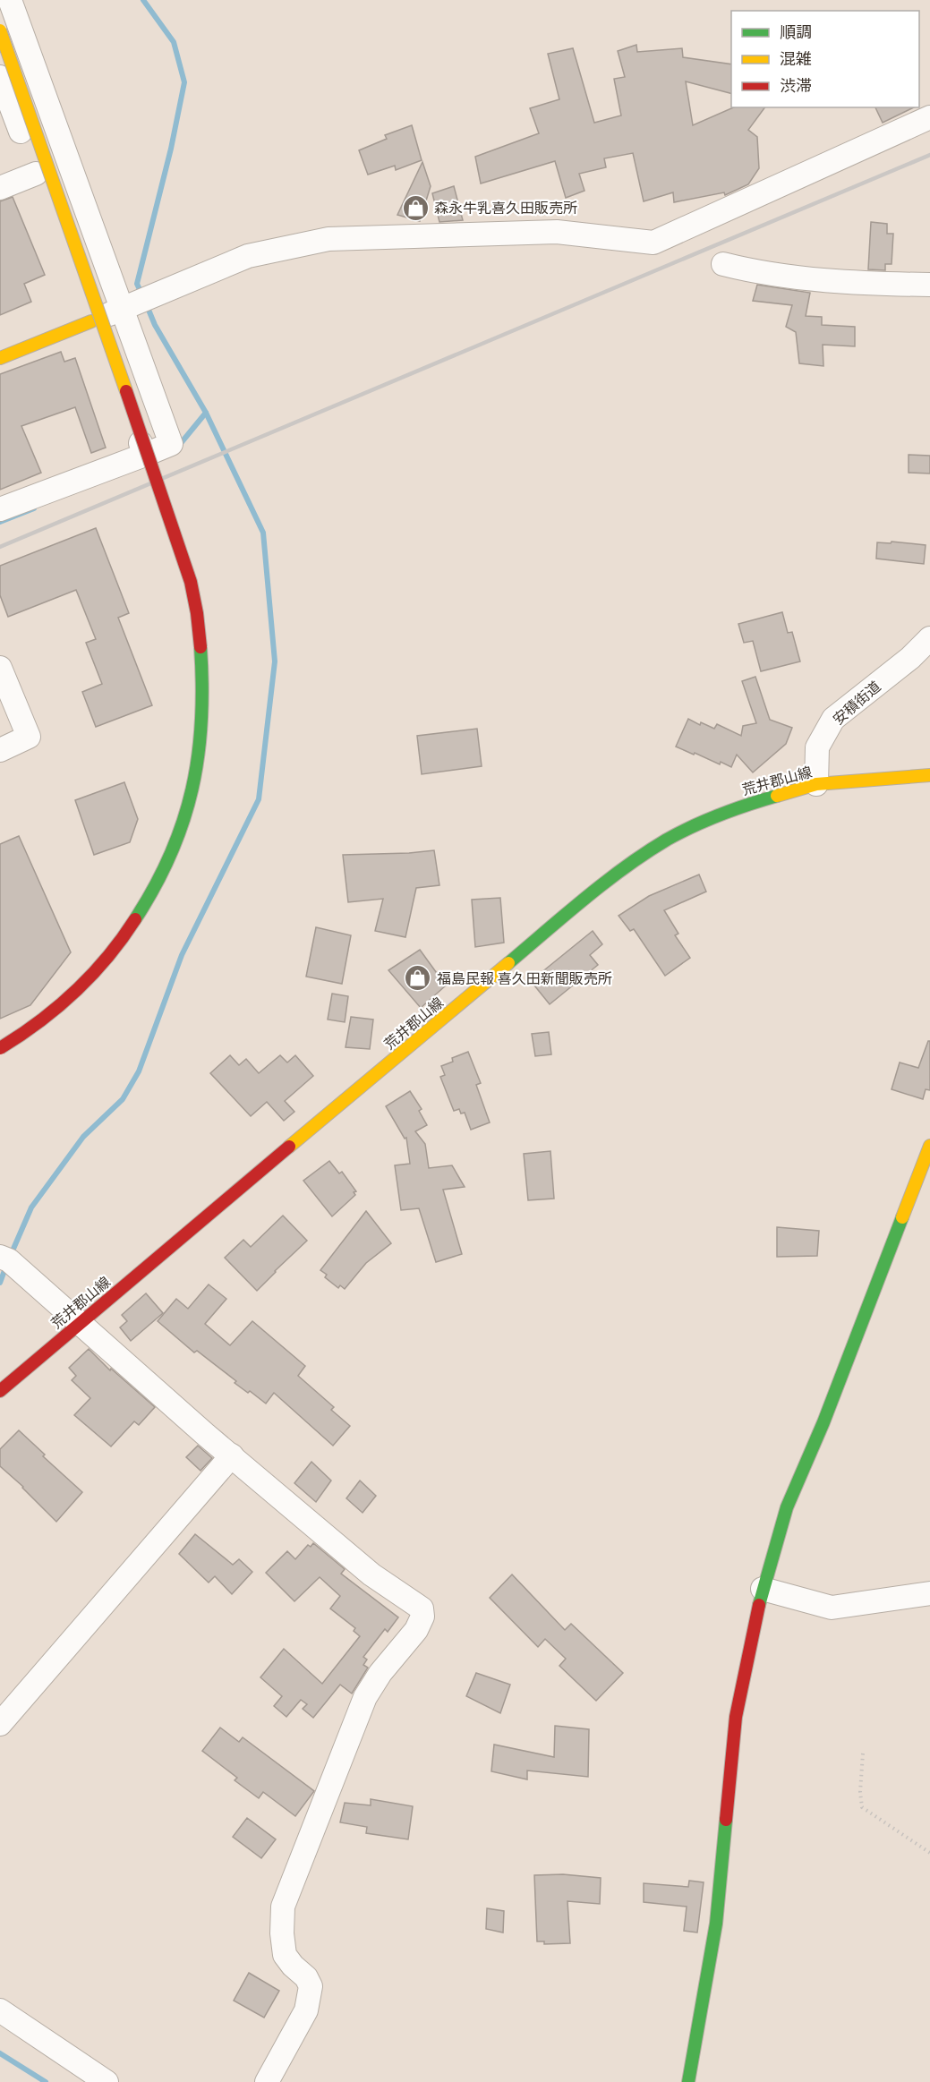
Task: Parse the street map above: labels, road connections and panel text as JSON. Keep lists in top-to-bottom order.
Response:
{
  "streets": {
    "street": ["安積街道", "荒井郡山線"]
  },
  "crossings": [
    ["安積街道", "荒井郡山線"]
  ],
  "places": {
    "shop": ["森永牛乳喜久田販売所", "福島民報 喜久田新聞販売所"]
  },
  "legend": ["順調", "混雑", "渋滞"]
}
